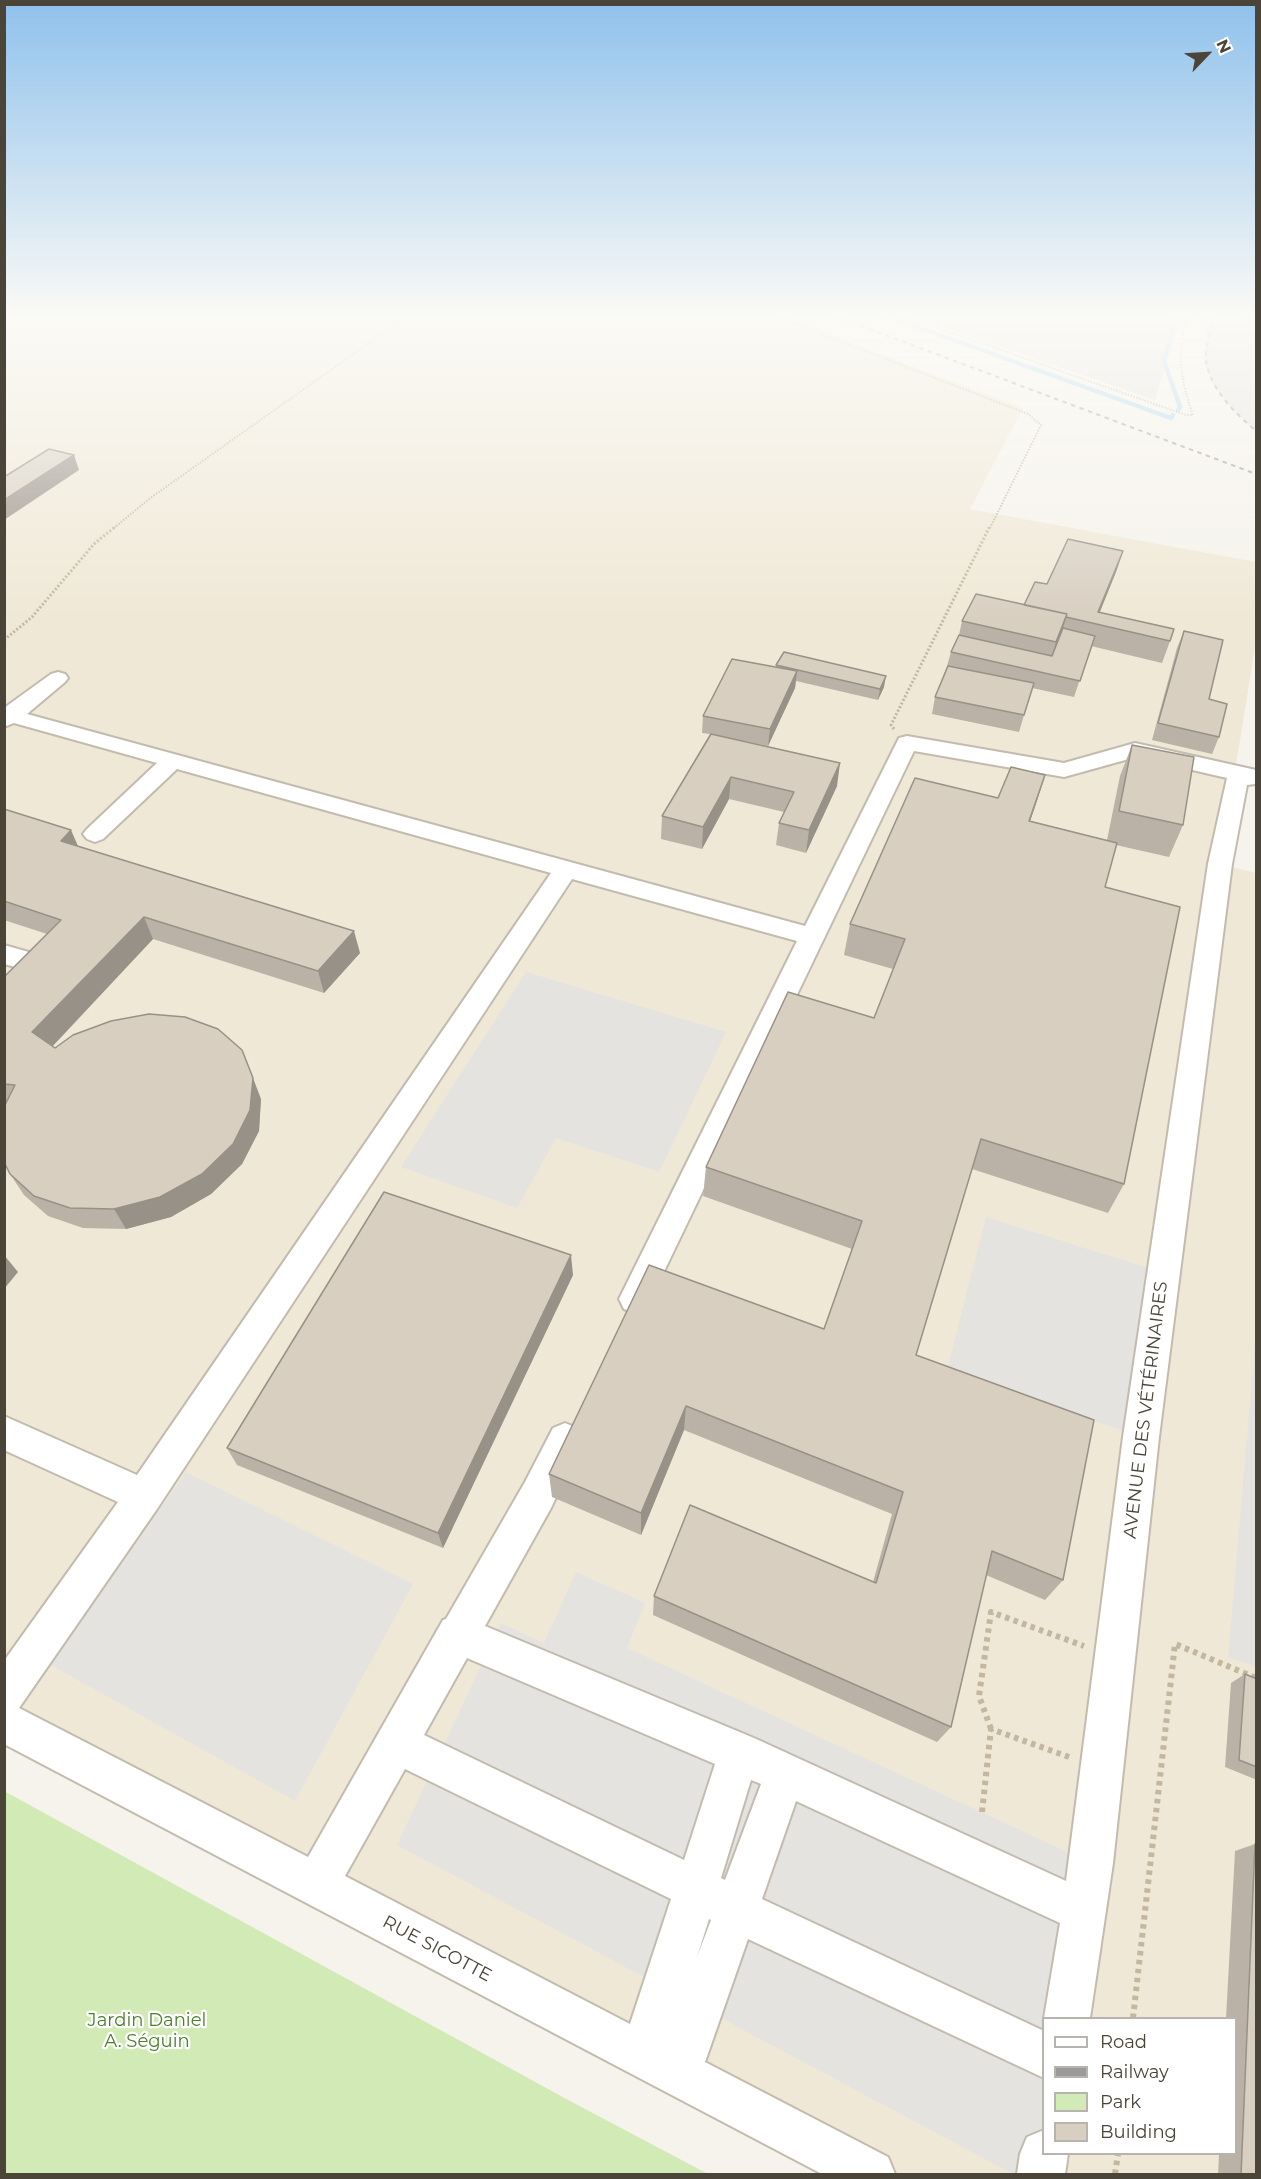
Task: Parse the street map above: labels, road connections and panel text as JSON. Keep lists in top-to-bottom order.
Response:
{
  "streets": {
    "street": ["AVENUE DES VÉTÉRINAIRES", "RUE SICOTTE"]
  },
  "parks": ["Jardin Daniel A. Séguin"],
  "legend": [
    "Road",
    "Railway",
    "Park",
    "Building"
  ],
  "north": "top right"
}
